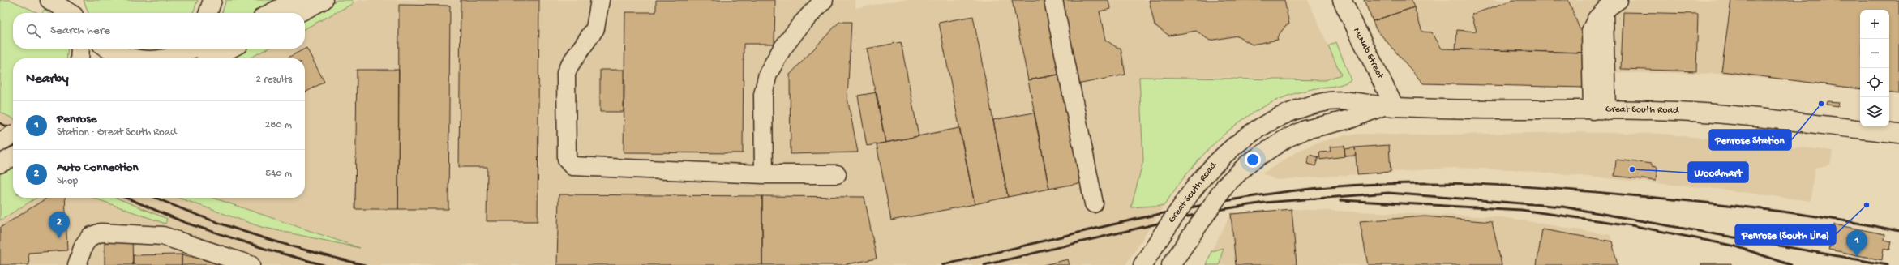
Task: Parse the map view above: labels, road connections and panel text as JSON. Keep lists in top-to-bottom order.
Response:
{
  "streets": {
    "main road": ["McNab Street", "Great South Road"]
  },
  "crossings": [
    ["McNab Street", "Great South Road"]
  ],
  "places": ["Penrose Station", "Woodmart", "Penrose (South Line)"],
  "page": {
    "map_buttons": ["+", "−"],
    "search": "Search here",
    "heading": ["Nearby", "2 results"],
    "list": [
      {
        "mark": "1",
        "name": "Penrose",
        "note": "Station · Great South Road",
        "value": "280 m"
      },
      {
        "mark": "2",
        "name": "Auto Connection",
        "note": "Shop",
        "value": "540 m"
      }
    ],
    "pins": ["2", "1"]
  }
}
